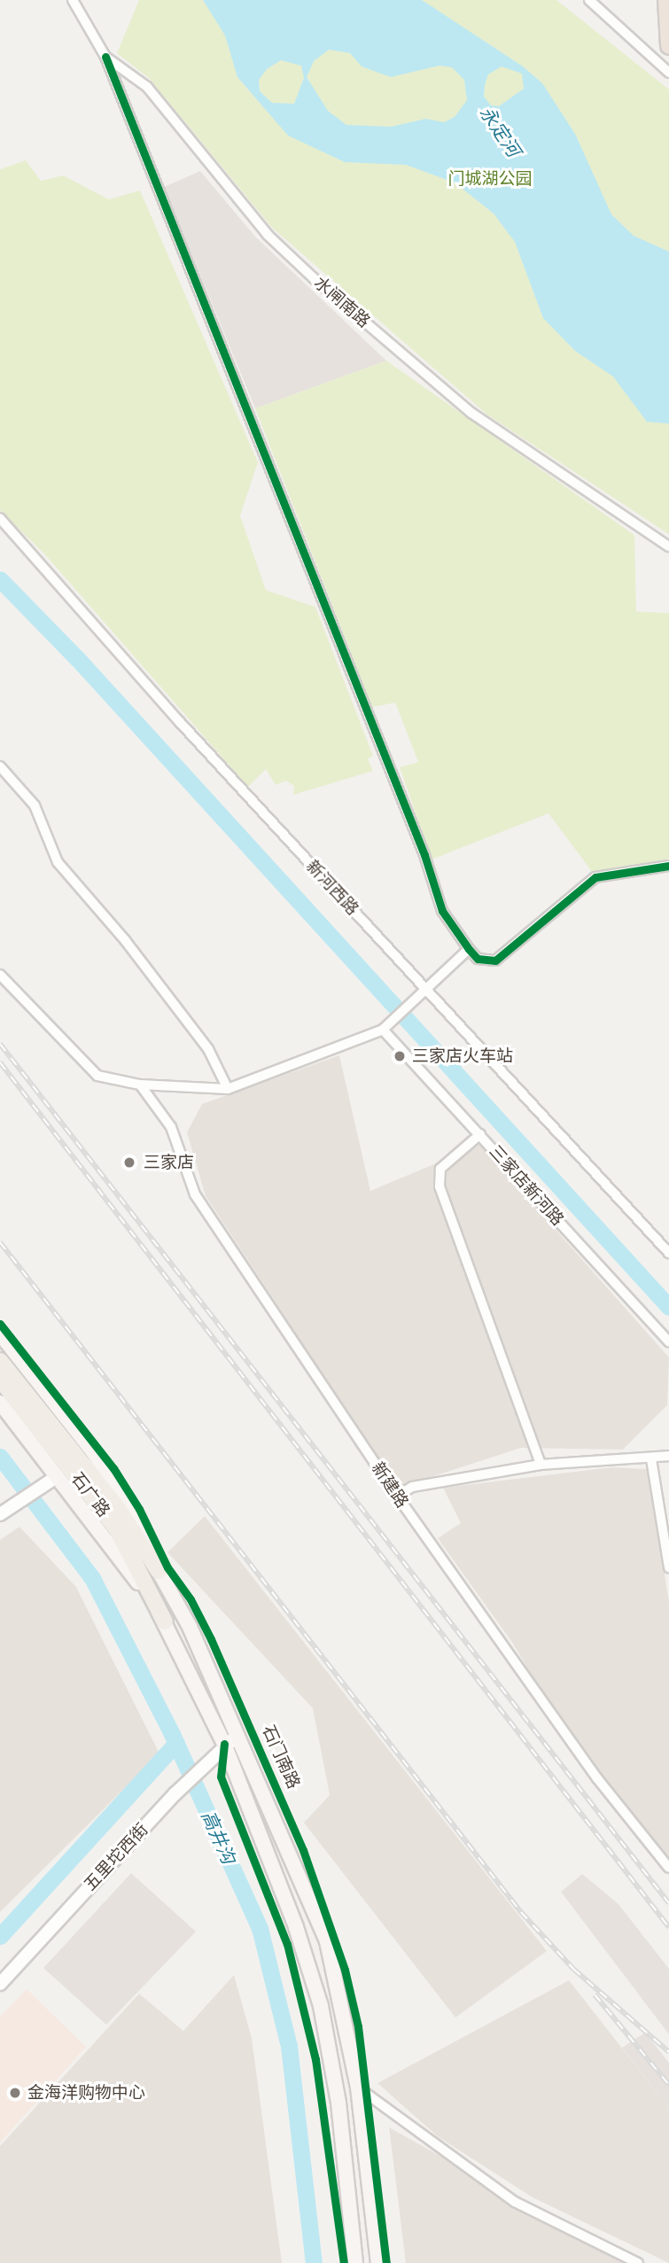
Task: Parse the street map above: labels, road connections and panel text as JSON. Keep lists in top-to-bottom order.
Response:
{
  "streets": {
    "main road": ["石广路", "石门南路"],
    "street": [
      "水闸南路",
      "新河西路",
      "三家店新河路",
      "新建路",
      "五里坨西街"
    ]
  },
  "crossings": [
    ["石广路", "石门南路"],
    ["石门南路", "五里坨西街"]
  ],
  "water": ["永定河", "高井沟"],
  "parks": ["门城湖公园"],
  "places": ["三家店火车站", "三家店", "金海洋购物中心"]
}
